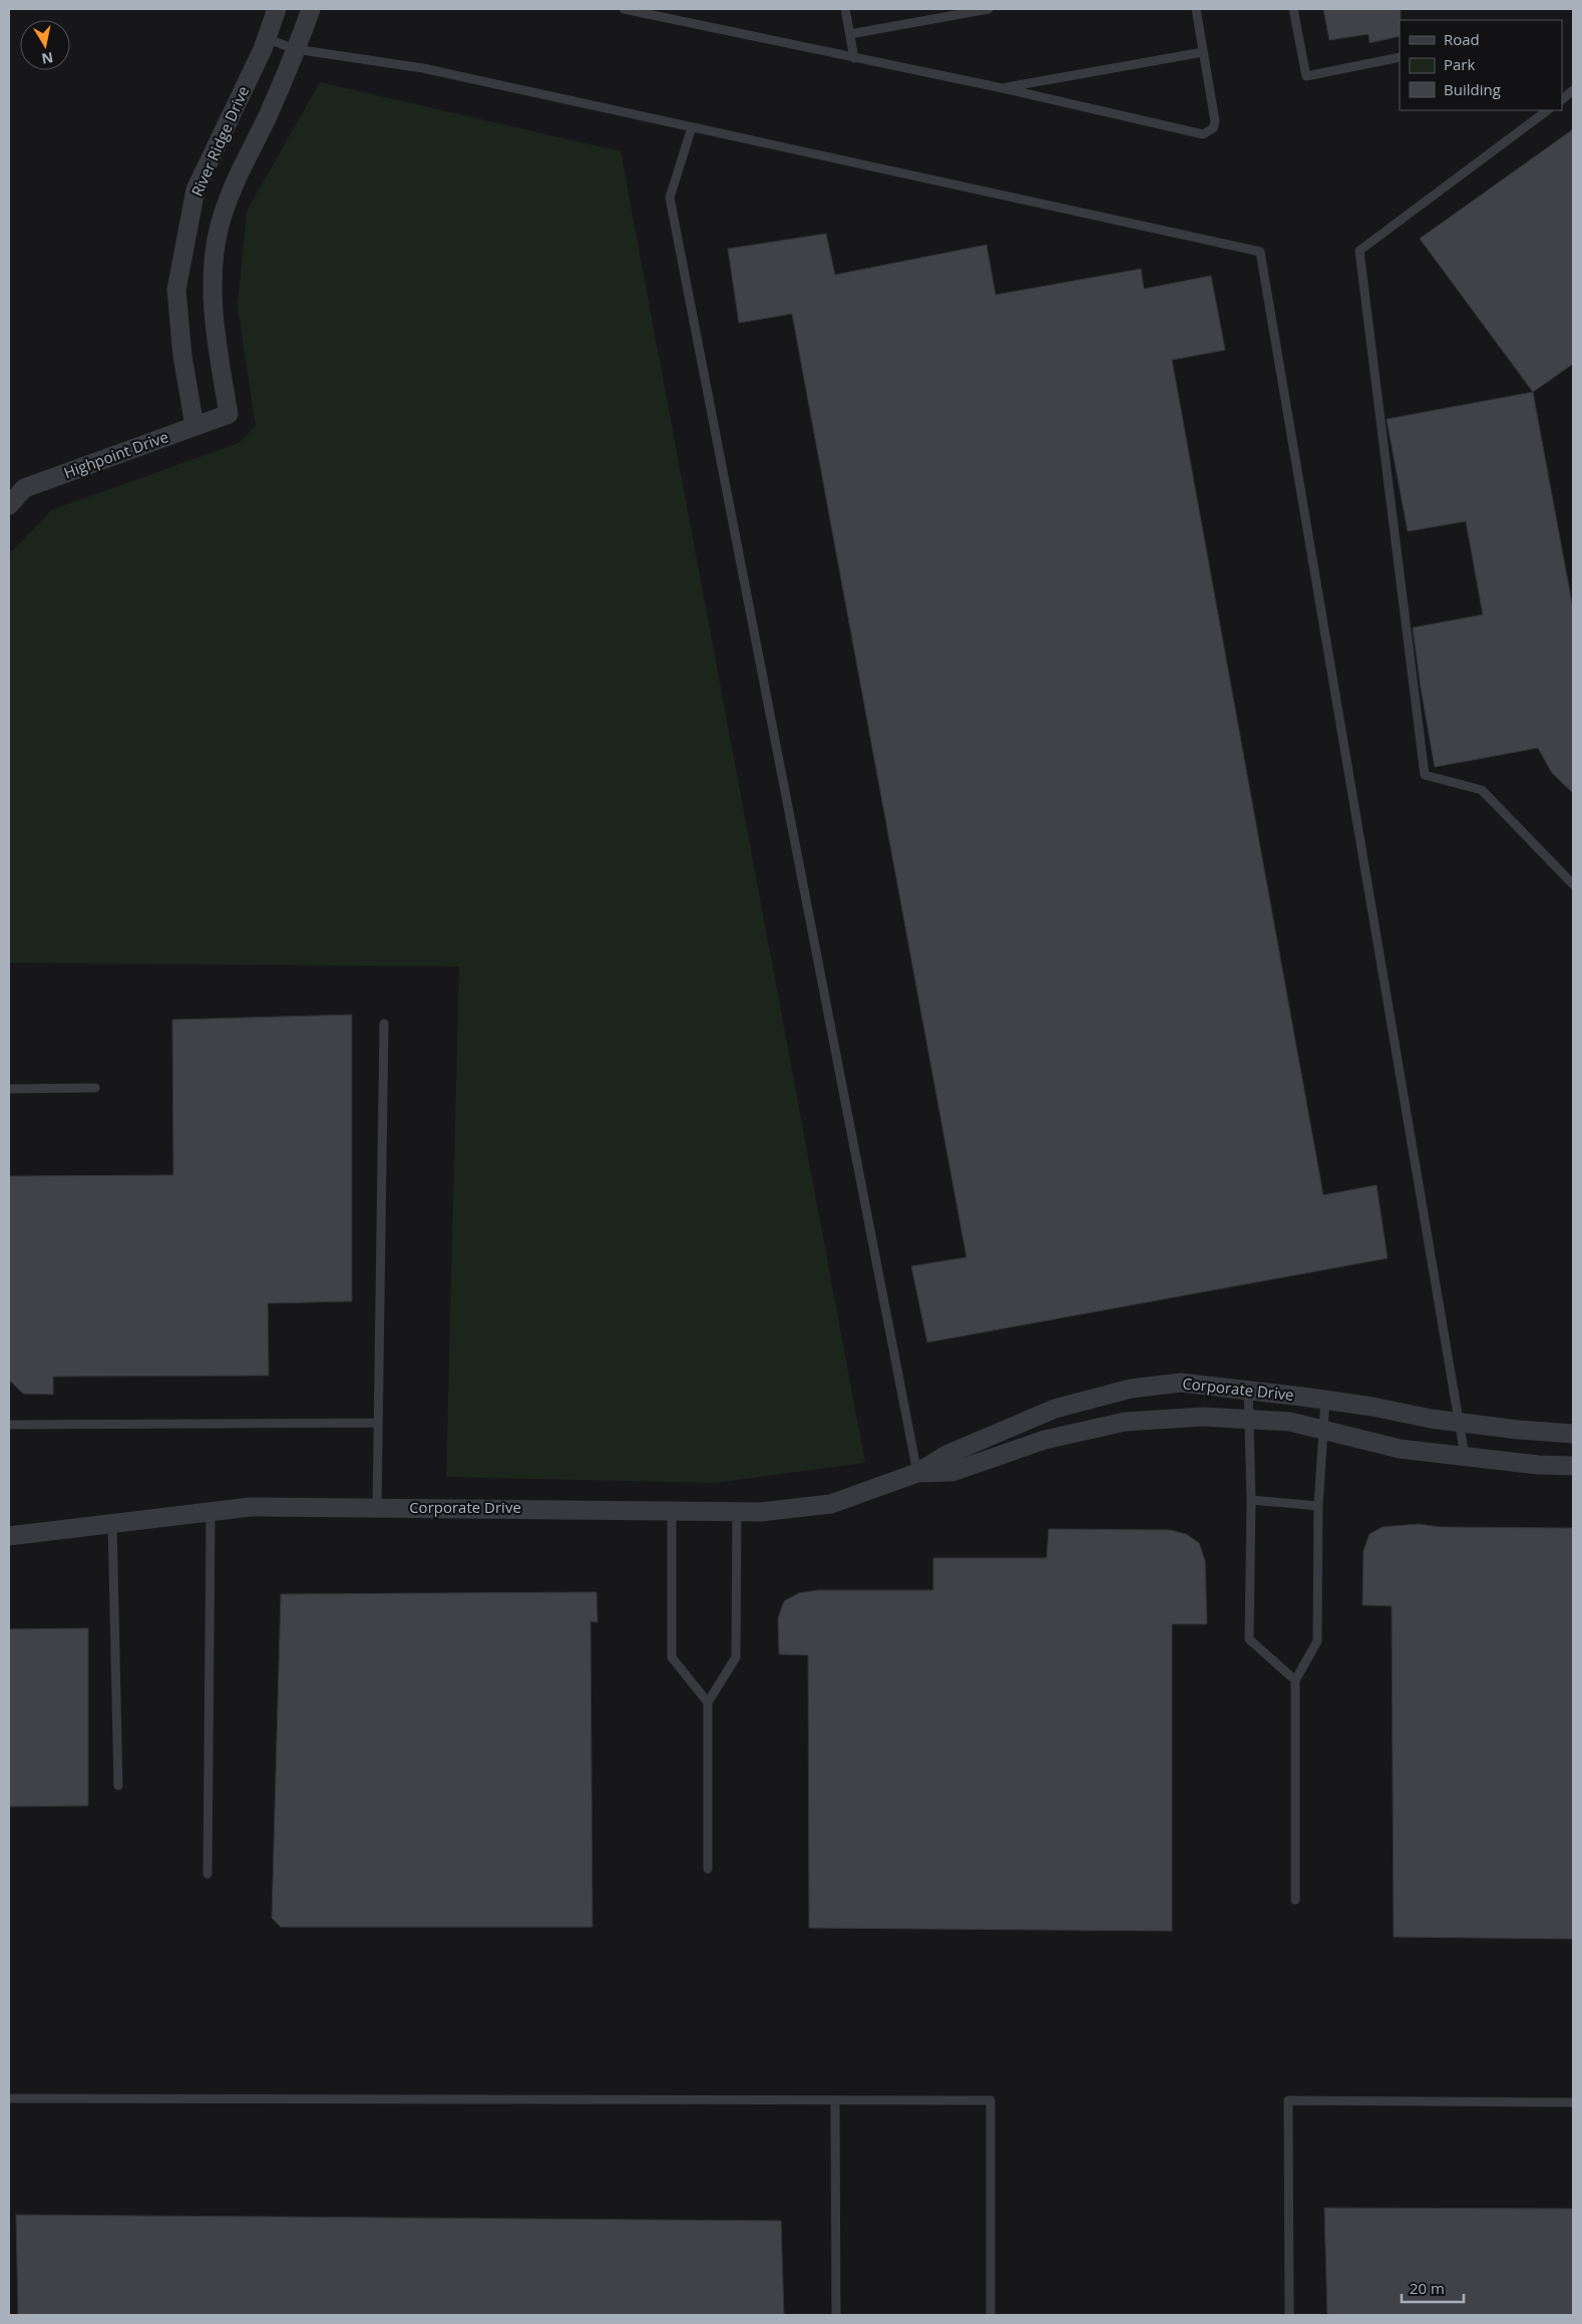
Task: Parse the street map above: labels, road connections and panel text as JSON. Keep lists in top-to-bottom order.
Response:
{
  "streets": {
    "street": ["River Ridge Drive", "Highpoint Drive", "Corporate Drive"]
  },
  "crossings": [
    ["River Ridge Drive", "Highpoint Drive"]
  ],
  "legend": ["Road", "Park", "Building"],
  "scale_bar": "20 m",
  "north": "bottom"
}
